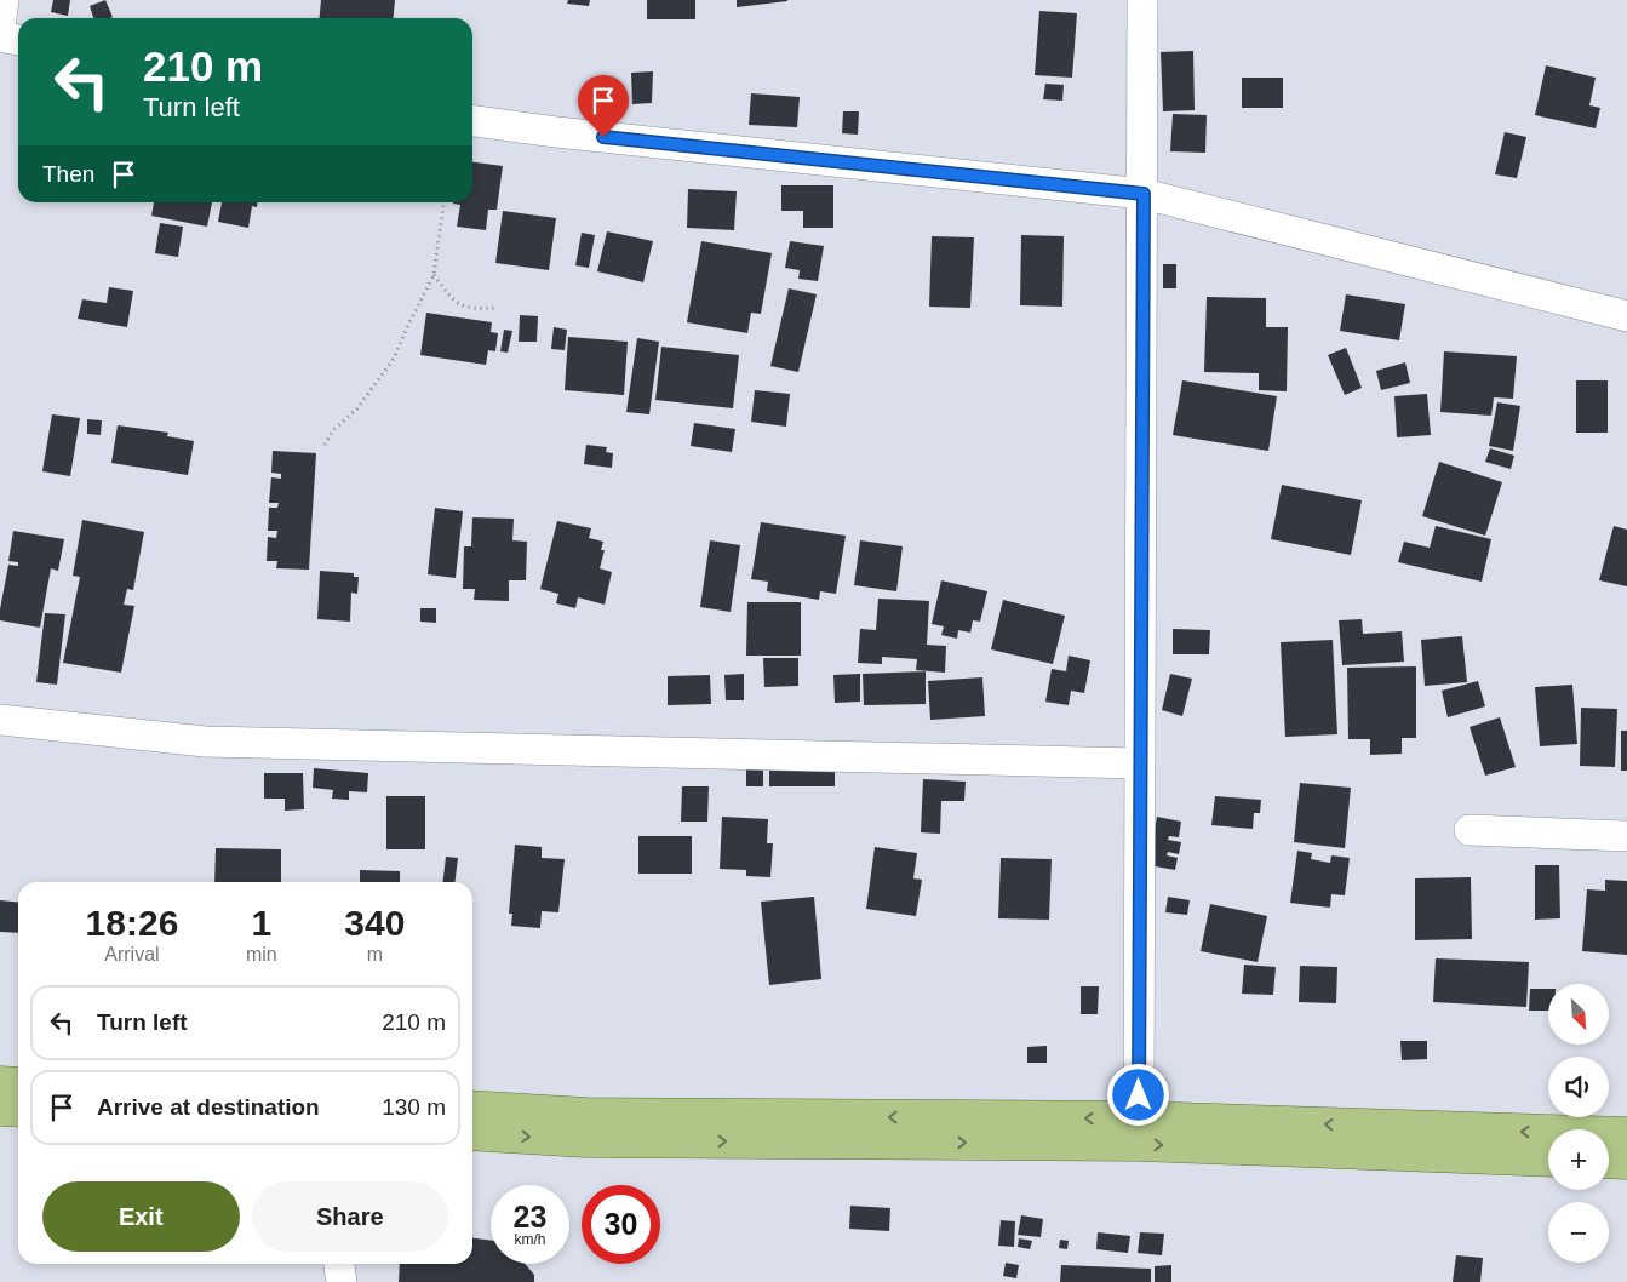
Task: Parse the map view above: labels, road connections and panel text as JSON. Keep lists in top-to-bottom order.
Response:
{
  "north": "bottom right",
  "page": {
    "turn": ["210 m", "Turn left"],
    "then": "Then",
    "eta": [
      "18:26",
      "Arrival",
      "1",
      "min",
      "340",
      "m"
    ],
    "map_buttons": ["+", "−"],
    "list": [
      {
        "name": "Turn left",
        "value": "210 m"
      },
      {
        "name": "Arrive at destination",
        "value": "130 m"
      }
    ],
    "buttons": ["Exit", "Share"],
    "speed": "23 km/h",
    "limit": "30"
  }
}
